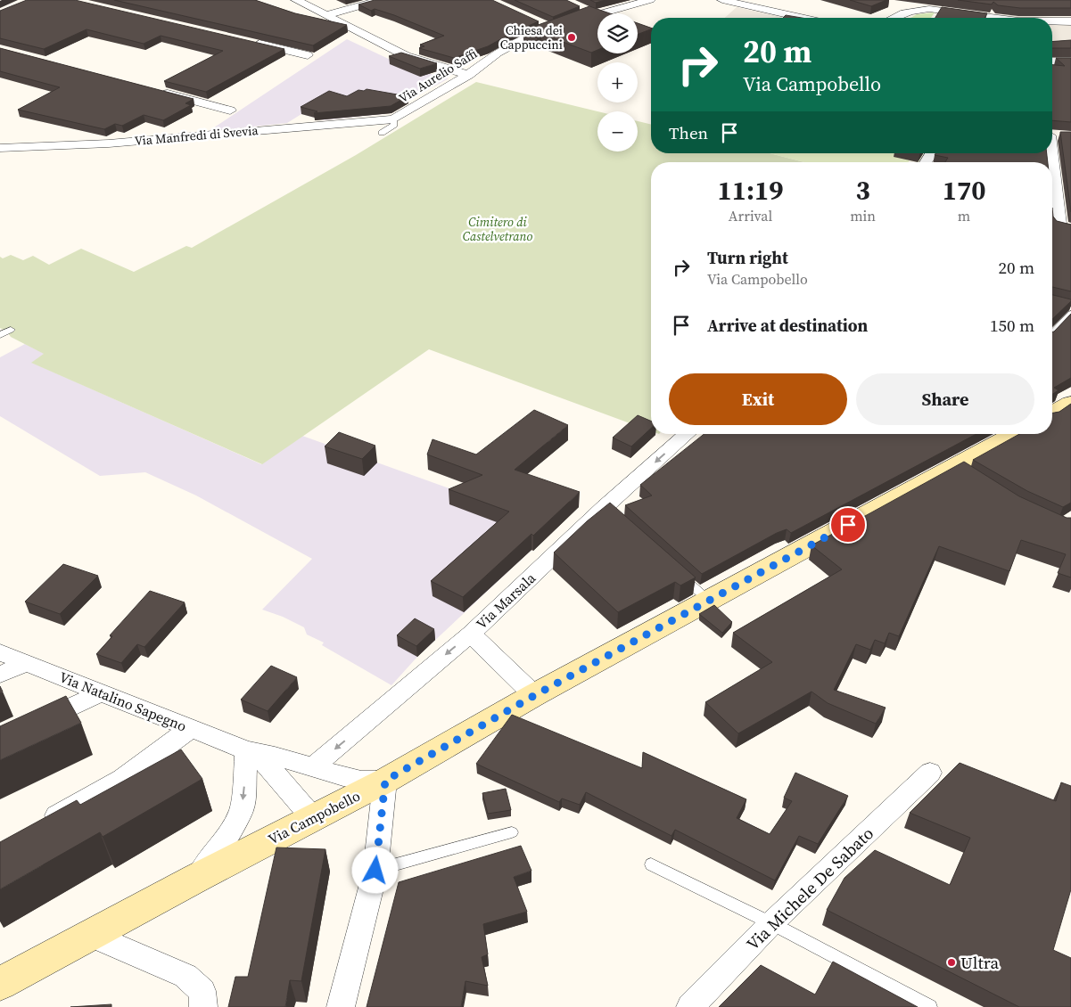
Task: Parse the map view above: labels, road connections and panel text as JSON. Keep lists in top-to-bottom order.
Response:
{
  "streets": {
    "main road": ["Via Campobello"],
    "street": [
      "Via Aurelio Saffi",
      "Via Manfredi di Svevia",
      "Via Marsala",
      "Via Natalino Sapegno",
      "Via Michele De Sabato"
    ]
  },
  "crossings": [
    ["Via Aurelio Saffi", "Via Manfredi di Svevia"],
    ["Via Marsala", "Via Natalino Sapegno"],
    ["Via Natalino Sapegno", "Via Campobello"]
  ],
  "one_way": ["Via Marsala"],
  "parks": ["Cimitero di Castelvetrano"],
  "places": ["Chiesa dei Cappuccini", "Ultra"],
  "page": {
    "map_buttons": ["+", "−"],
    "turn": ["20 m", "Via Campobello"],
    "then": "Then",
    "eta": [
      "11:19",
      "Arrival",
      "3",
      "min",
      "170",
      "m"
    ],
    "list": [
      {
        "name": "Turn right",
        "note": "Via Campobello",
        "value": "20 m"
      },
      {
        "name": "Arrive at destination",
        "value": "150 m"
      }
    ],
    "buttons": ["Exit", "Share"]
  }
}
